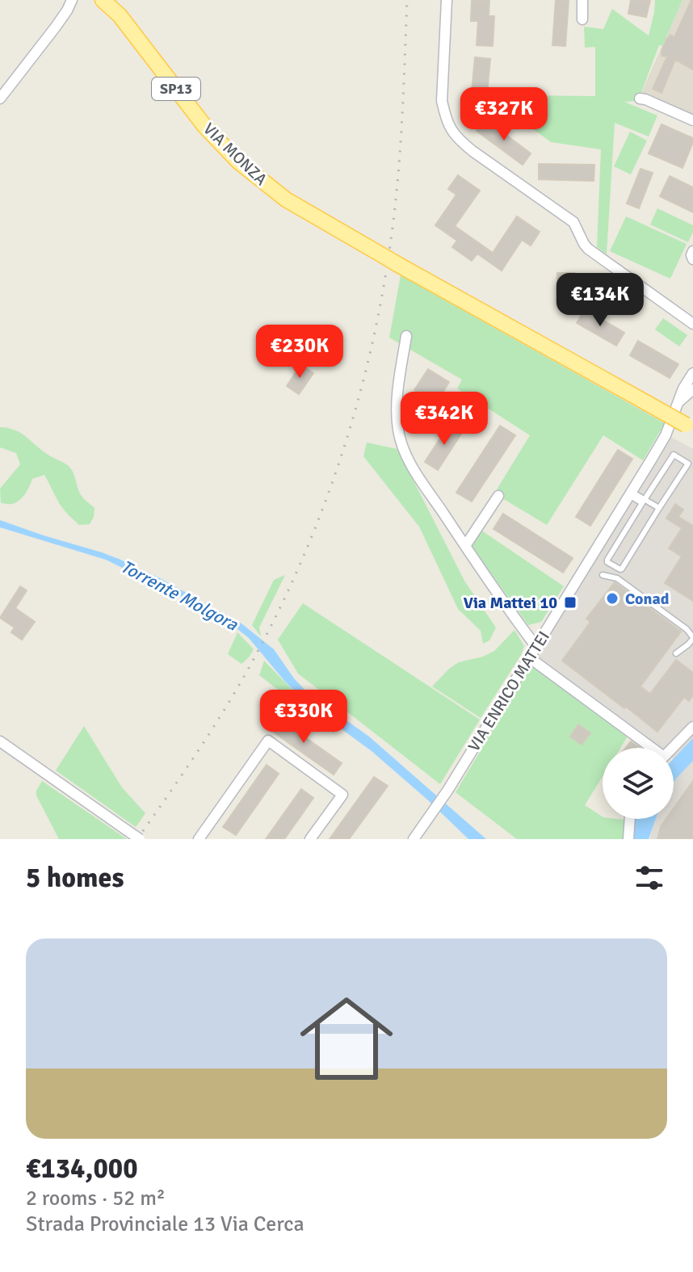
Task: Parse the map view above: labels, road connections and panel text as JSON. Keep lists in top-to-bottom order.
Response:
{
  "streets": {
    "main road": ["SP13", "VIA MONZA"],
    "street": ["VIA ENRICO MATTEI"]
  },
  "water": ["Torrente Molgora"],
  "places": {
    "other": ["Conad"],
    "transit": ["Via Mattei 10"]
  },
  "page": {
    "price": [
      "€327K",
      "€134K",
      "€230K",
      "€342K",
      "€330K"
    ],
    "heading": "5 homes",
    "list": [
      {
        "name": "€134,000",
        "note": "2 rooms · 52 m² · Strada Provinciale 13 Via Cerca"
      }
    ]
  }
}
